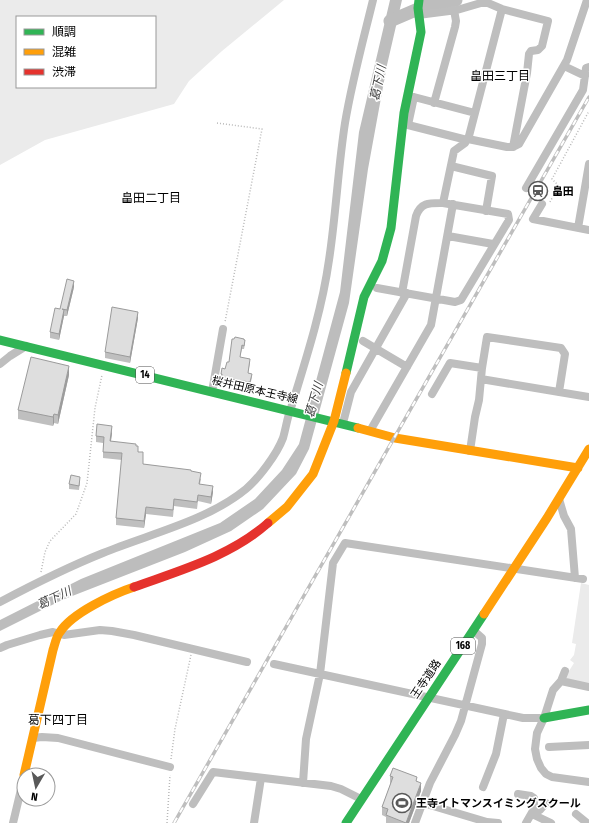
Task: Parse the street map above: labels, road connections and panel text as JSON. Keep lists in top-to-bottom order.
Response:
{
  "streets": {
    "main road": [
      "14",
      "桜井田原本王寺線",
      "168",
      "王寺道路"
    ]
  },
  "crossings": [
    ["桜井田原本王寺線", "168"],
    ["桜井田原本王寺線", "王寺道路"],
    ["168", "王寺道路"]
  ],
  "districts": ["畠田三丁目", "畠田二丁目", "葛下四丁目"],
  "water": ["葛下川"],
  "places": {
    "station": ["畠田"],
    "sports": ["王寺イトマンスイミングスクール"]
  },
  "legend": ["順調", "混雑", "渋滞"],
  "north": "bottom"
}
